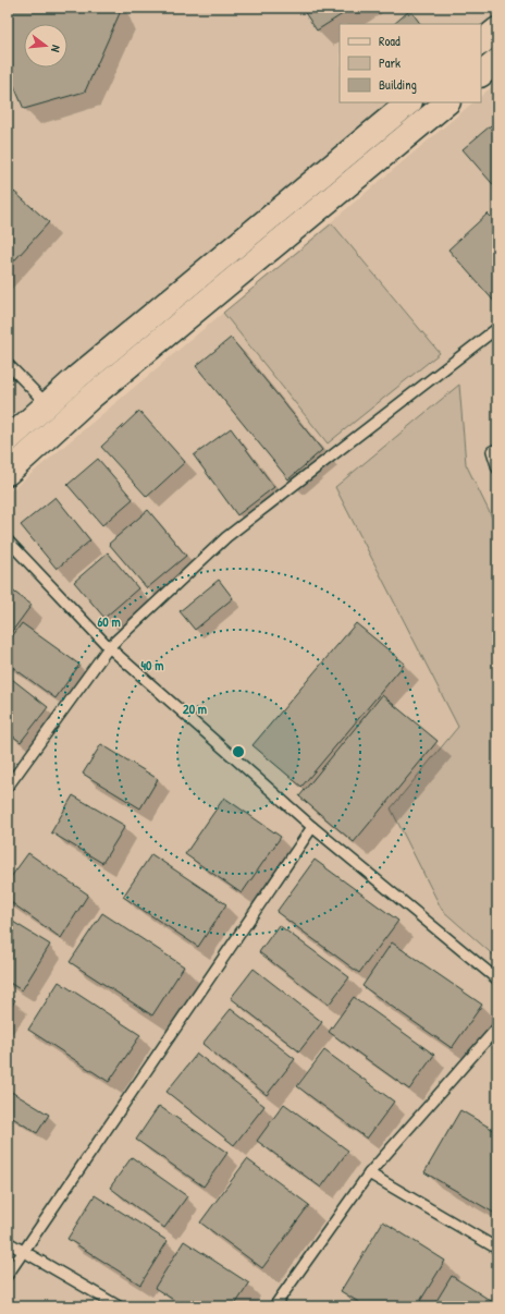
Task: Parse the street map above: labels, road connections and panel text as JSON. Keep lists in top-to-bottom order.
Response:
{
  "legend": ["Road", "Park", "Building"],
  "north": "right",
  "rings": ["60 m", "40 m", "20 m"]
}
